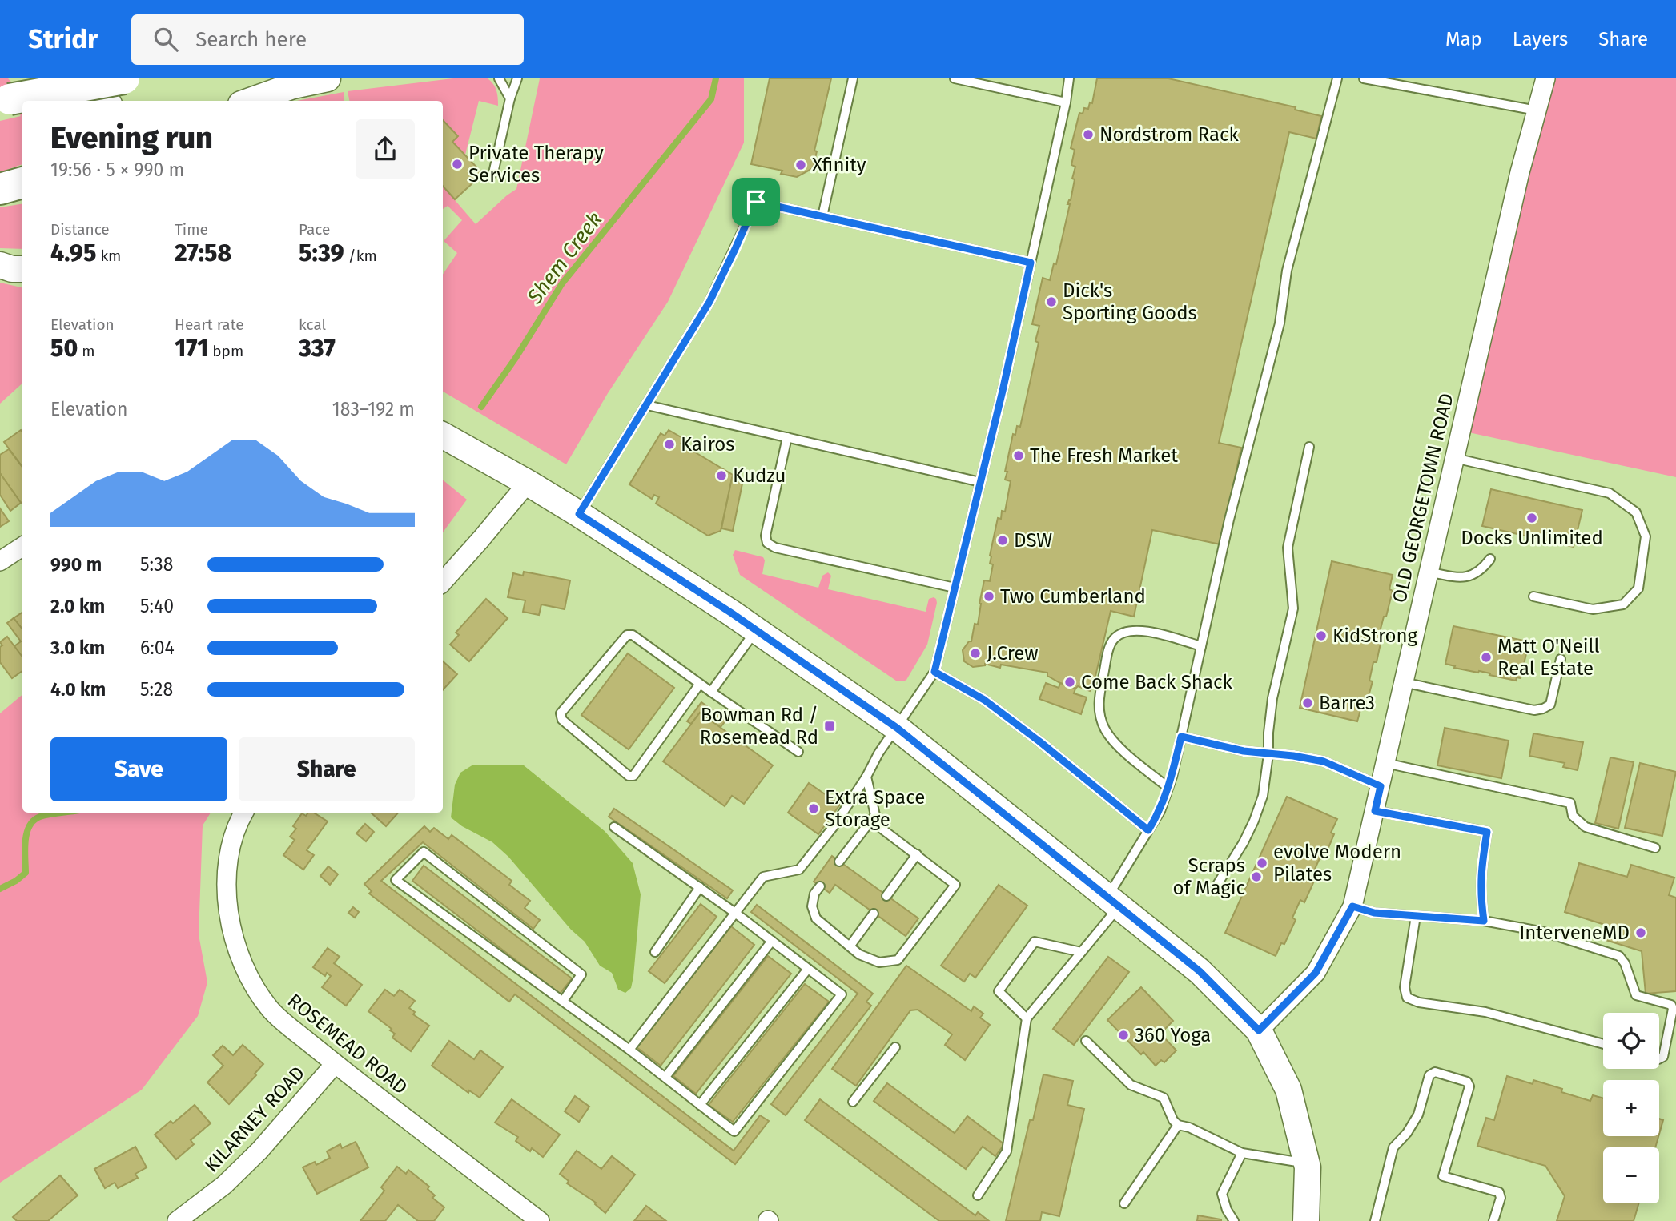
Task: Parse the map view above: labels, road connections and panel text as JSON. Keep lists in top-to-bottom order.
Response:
{
  "streets": {
    "street": ["OLD GEORGETOWN ROAD", "ROSEMEAD ROAD", "KILARNEY ROAD"]
  },
  "crossings": [
    ["ROSEMEAD ROAD", "KILARNEY ROAD"]
  ],
  "water": ["Shem Creek"],
  "places": {
    "other": [
      "Nordstrom Rack",
      "Private Therapy Services",
      "Xfinity",
      "Dick's Sporting Goods",
      "Kairos",
      "The Fresh Market",
      "Kudzu",
      "Docks Unlimited",
      "DSW",
      "Two Cumberland",
      "KidStrong",
      "J.Crew",
      "Matt O'Neill Real Estate",
      "Come Back Shack",
      "Barre3",
      "Extra Space Storage",
      "evolve Modern Pilates",
      "Scraps of Magic",
      "InterveneMD",
      "360 Yoga"
    ],
    "transit": ["Bowman Rd / Rosemead Rd"]
  },
  "page": {
    "header": "Stridr",
    "search": "Search here",
    "nav": ["Map", "Layers", "Share"],
    "heading": ["Evening run", "19:56 · 5 × 990 m"],
    "stats": [
      ["Distance", "4.95 km"],
      ["Time", "27:58"],
      ["Pace", "5:39 /km"],
      ["Elevation", "50 m"],
      ["Heart rate", "171 bpm"],
      ["kcal", "337"]
    ],
    "chart": ["Elevation", "183–192 m"],
    "list": [
      {
        "name": "990 m",
        "note": "5:38"
      },
      {
        "name": "2.0 km",
        "note": "5:40"
      },
      {
        "name": "3.0 km",
        "note": "6:04"
      },
      {
        "name": "4.0 km",
        "note": "5:28"
      }
    ],
    "buttons": ["Save", "Share"],
    "map_buttons": ["+", "−"]
  }
}
